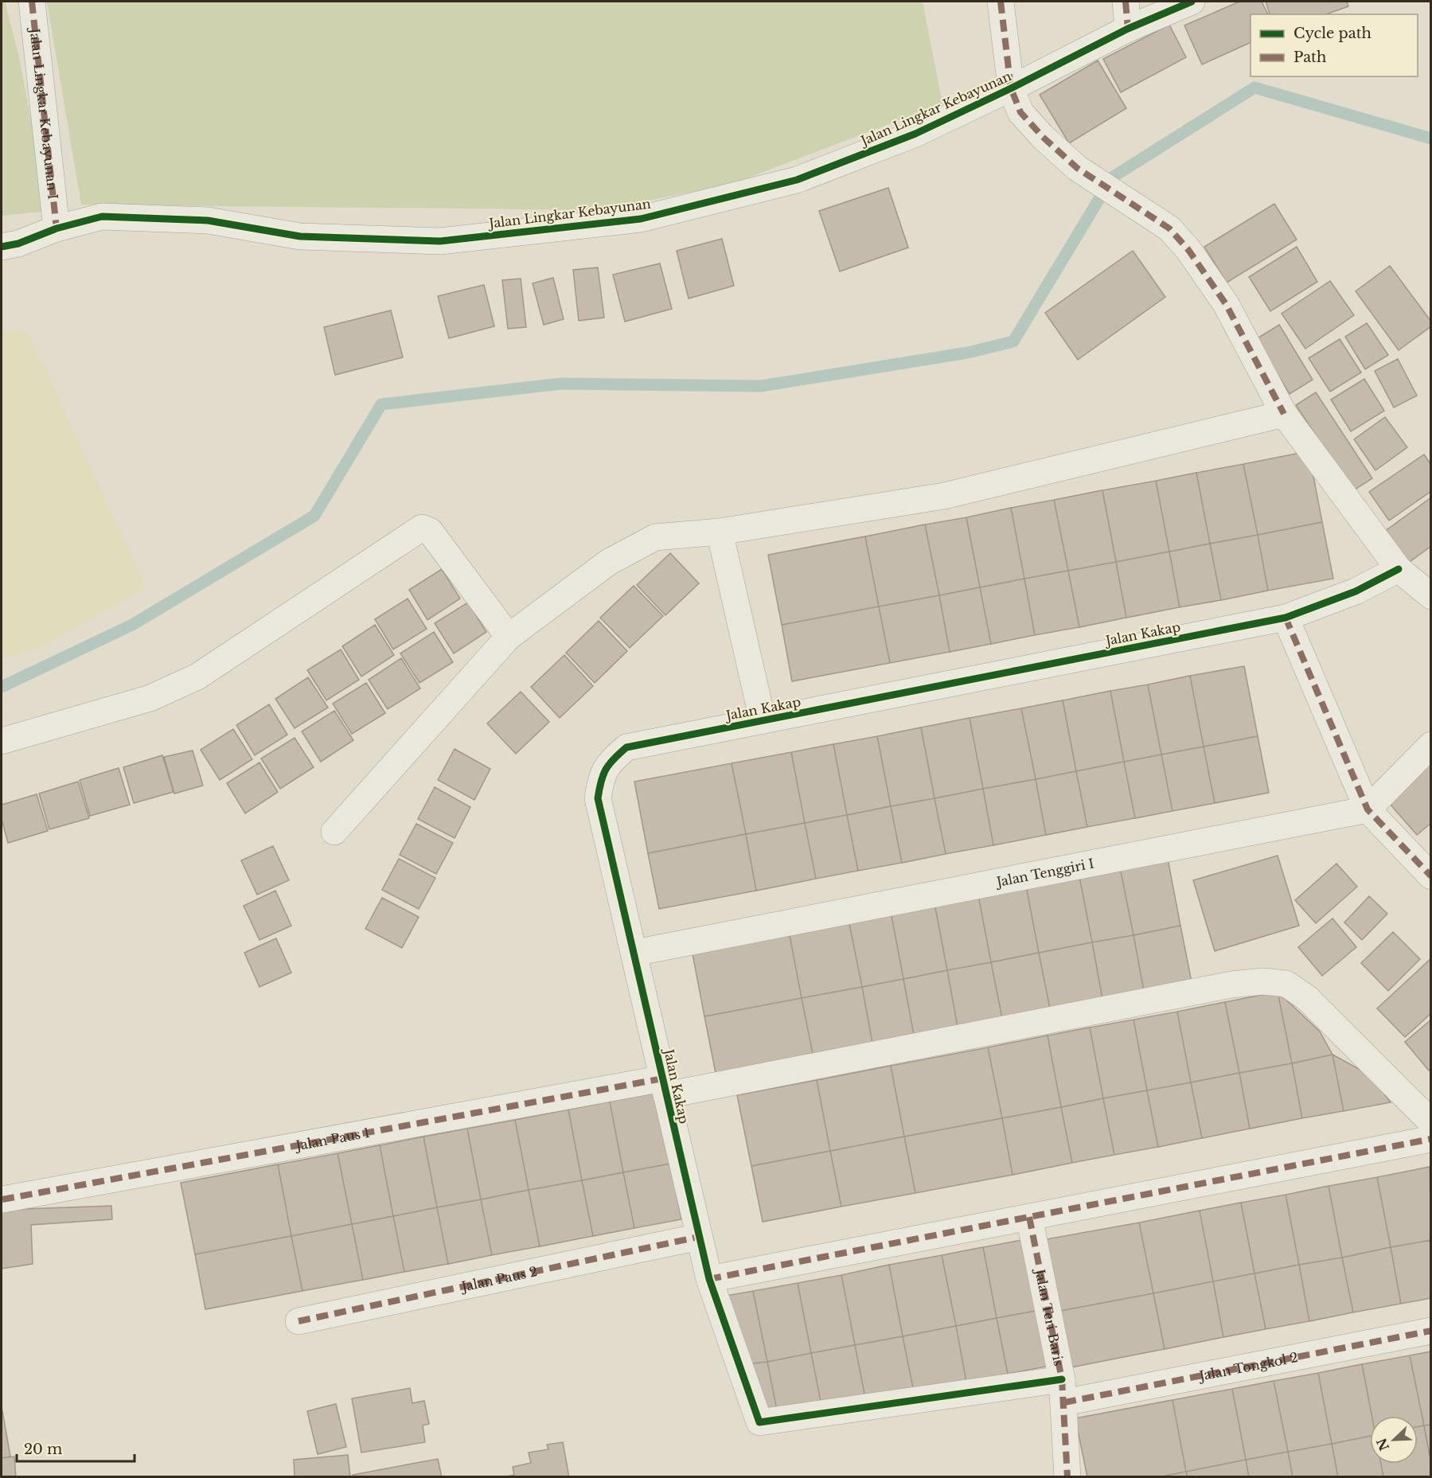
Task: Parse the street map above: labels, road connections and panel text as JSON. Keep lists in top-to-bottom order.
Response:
{
  "streets": {
    "street": [
      "Jalan Lingkar Kebayunan",
      "Jalan Lingkar Kebayunan I",
      "Jalan Kakap",
      "Jalan Tenggiri I",
      "Jalan Paus 1",
      "Jalan Paus 2",
      "Jalan Teri Baris",
      "Jalan Tongkol 2"
    ]
  },
  "crossings": [
    ["Jalan Lingkar Kebayunan", "Jalan Lingkar Kebayunan I"],
    ["Jalan Kakap", "Jalan Tenggiri I"],
    ["Jalan Kakap", "Jalan Paus 1"],
    ["Jalan Kakap", "Jalan Paus 2"],
    ["Jalan Kakap", "Jalan Tongkol 2"],
    ["Jalan Teri Baris", "Jalan Tongkol 2"]
  ],
  "legend": ["Cycle path", "Path"],
  "scale_bar": "20 m",
  "north": "bottom left"
}
